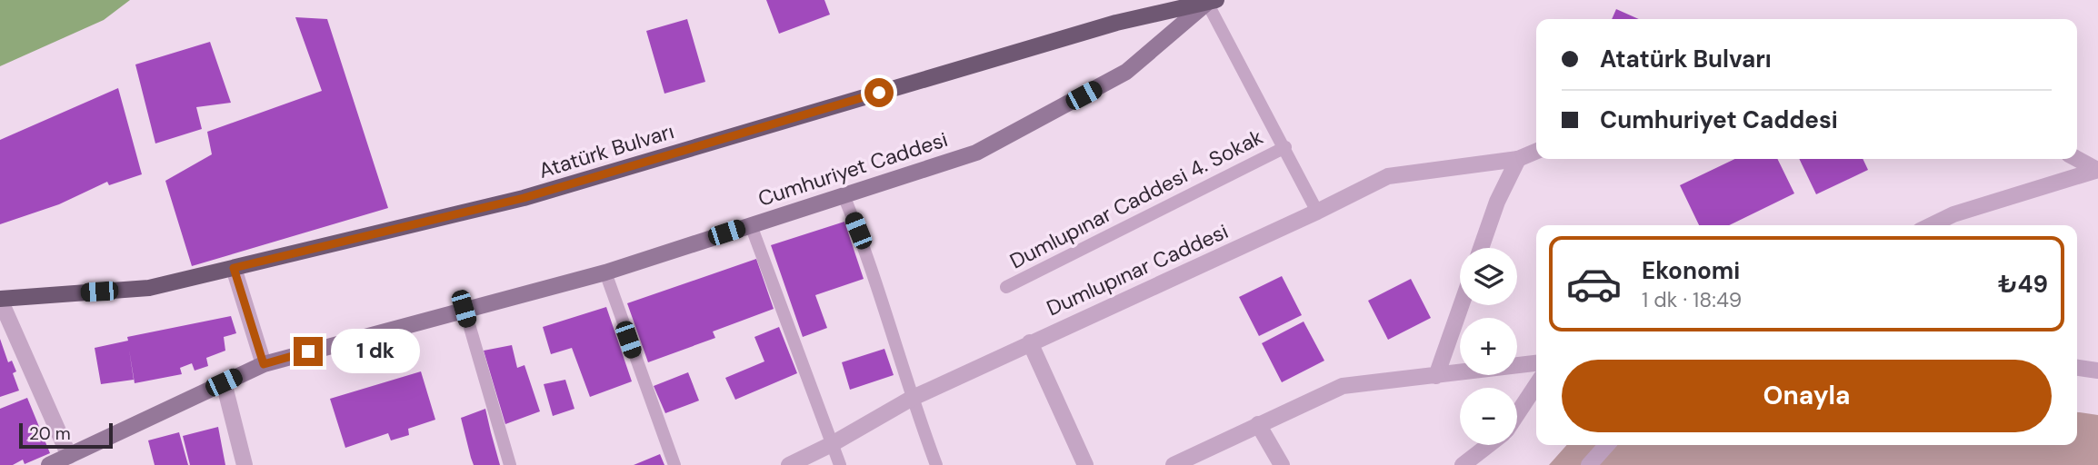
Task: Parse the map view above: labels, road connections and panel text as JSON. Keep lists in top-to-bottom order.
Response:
{
  "streets": {
    "main road": ["Atatürk Bulvarı", "Cumhuriyet Caddesi"],
    "street": ["Dumlupınar Caddesi"],
    "lane": ["Dumlupınar Caddesi 4. Sokak"]
  },
  "crossings": [
    ["Atatürk Bulvarı", "Cumhuriyet Caddesi"]
  ],
  "scale_bar": "20 m",
  "page": {
    "banner": ["Atatürk Bulvarı", "Cumhuriyet Caddesi"],
    "list": [
      {
        "name": "Ekonomi",
        "note": "1 dk · 18:49",
        "value": "₺49"
      }
    ],
    "map_buttons": ["+", "−"],
    "bubble": "1 dk",
    "buttons": "Onayla",
    "scale": "20 m"
  }
}
